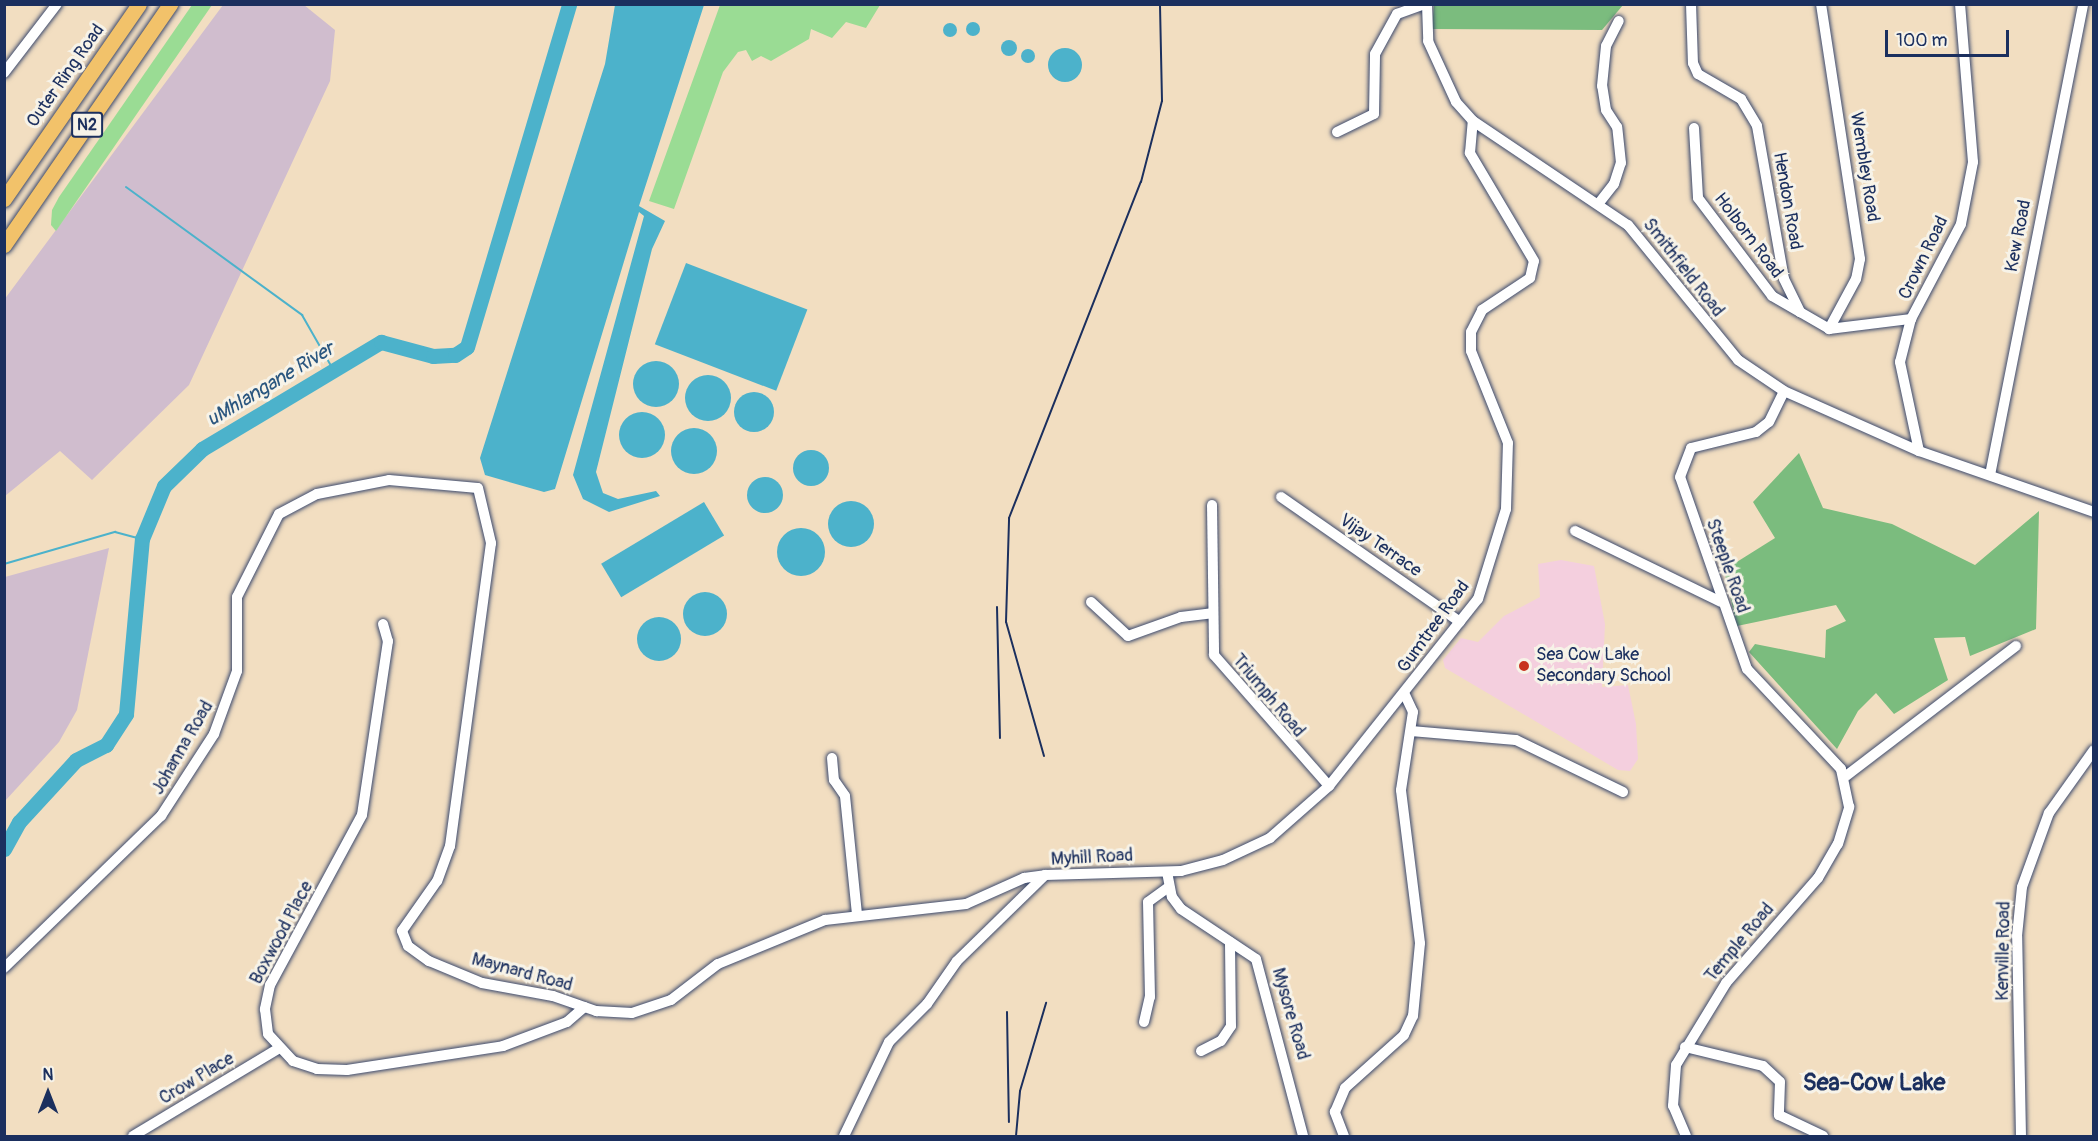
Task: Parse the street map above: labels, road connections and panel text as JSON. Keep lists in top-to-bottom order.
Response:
{
  "streets": {
    "highway": ["Outer Ring Road", "N2"],
    "street": [
      "Wembley Road",
      "Hendon Road",
      "Holborn Road",
      "Kew Road",
      "Crown Road",
      "Smithfield Road",
      "Vijay Terrace",
      "Steeple Road",
      "Gumtree Road",
      "Triumph Road",
      "Johanna Road",
      "Myhill Road",
      "Boxwood Place",
      "Temple Road",
      "Kenville Road",
      "Maynard Road",
      "Mysore Road",
      "Crow Place"
    ]
  },
  "crossings": [
    ["Hendon Road", "Holborn Road"],
    ["Kew Road", "Smithfield Road"],
    ["Crown Road", "Smithfield Road"],
    ["Smithfield Road", "Steeple Road"],
    ["Smithfield Road", "Gumtree Road"],
    ["Vijay Terrace", "Gumtree Road"],
    ["Steeple Road", "Temple Road"],
    ["Gumtree Road", "Myhill Road"],
    ["Triumph Road", "Myhill Road"],
    ["Johanna Road", "Maynard Road"],
    ["Myhill Road", "Maynard Road"],
    ["Myhill Road", "Mysore Road"],
    ["Boxwood Place", "Crow Place"]
  ],
  "districts": ["Sea-Cow Lake"],
  "water": ["uMhlangane River"],
  "places": ["Sea Cow Lake Secondary School"],
  "scale_bar": "100 m",
  "north": "top"
}
